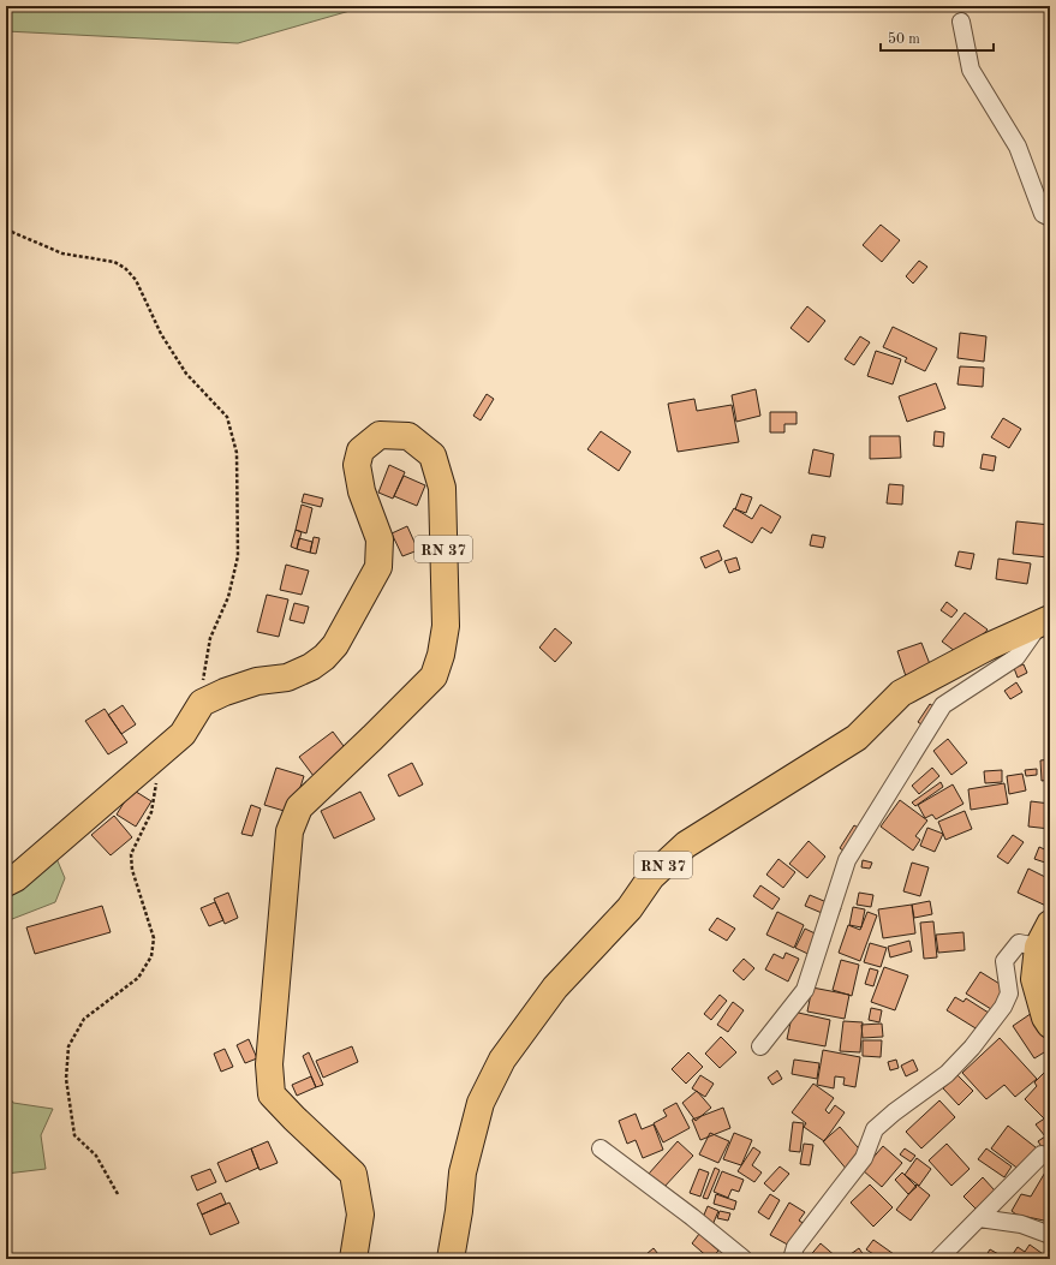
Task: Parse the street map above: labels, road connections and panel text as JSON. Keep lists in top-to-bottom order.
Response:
{
  "streets": {
    "main road": ["RN 37"]
  },
  "scale_bar": "50 m"
}
